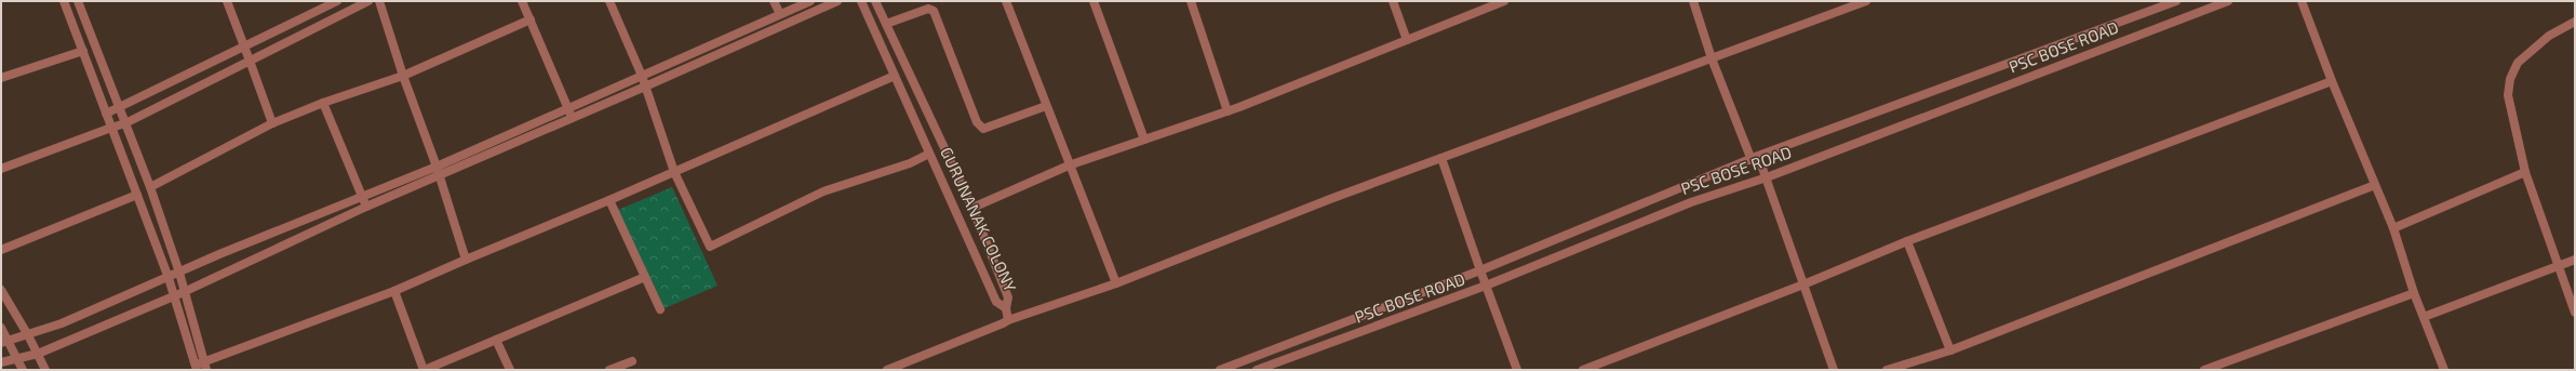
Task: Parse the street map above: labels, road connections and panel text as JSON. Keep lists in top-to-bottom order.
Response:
{
  "streets": {
    "street": ["PSC BOSE ROAD", "GURUNANAK COLONY"]
  }
}
